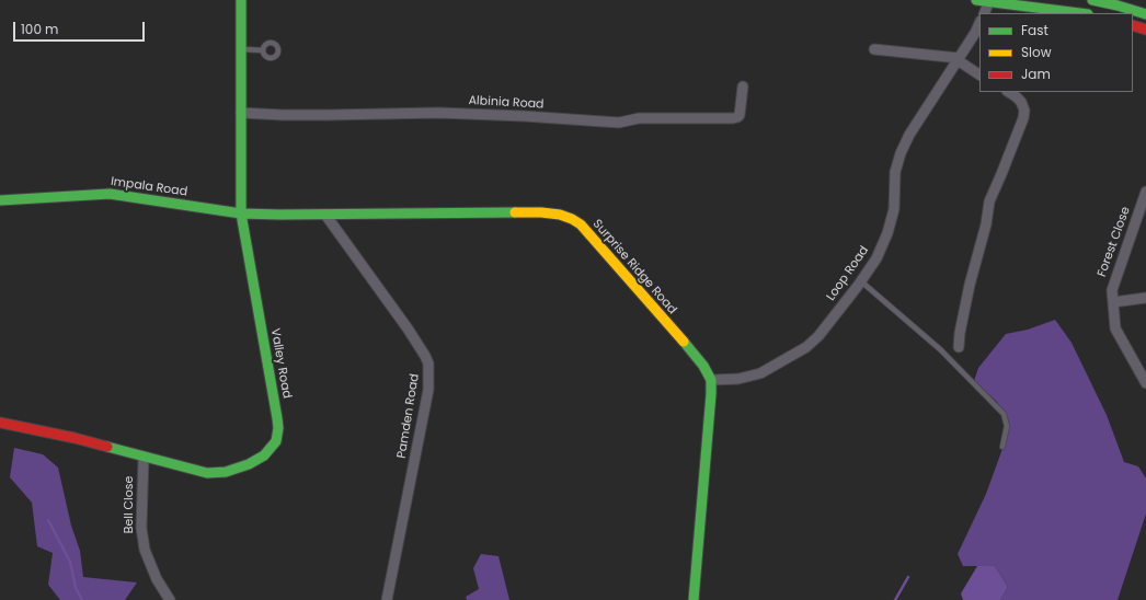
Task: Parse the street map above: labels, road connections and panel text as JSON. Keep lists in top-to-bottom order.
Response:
{
  "streets": {
    "street": [
      "Albinia Road",
      "Impala Road",
      "Forest Close",
      "Surprise Ridge Road",
      "Loop Road",
      "Valley Road",
      "Pamden Road",
      "Bell Close"
    ]
  },
  "crossings": [
    ["Albinia Road", "Valley Road"],
    ["Impala Road", "Surprise Ridge Road"],
    ["Impala Road", "Valley Road"],
    ["Surprise Ridge Road", "Loop Road"],
    ["Surprise Ridge Road", "Valley Road"],
    ["Surprise Ridge Road", "Pamden Road"],
    ["Valley Road", "Bell Close"]
  ],
  "legend": ["Fast", "Slow", "Jam"],
  "scale_bar": "100 m"
}
